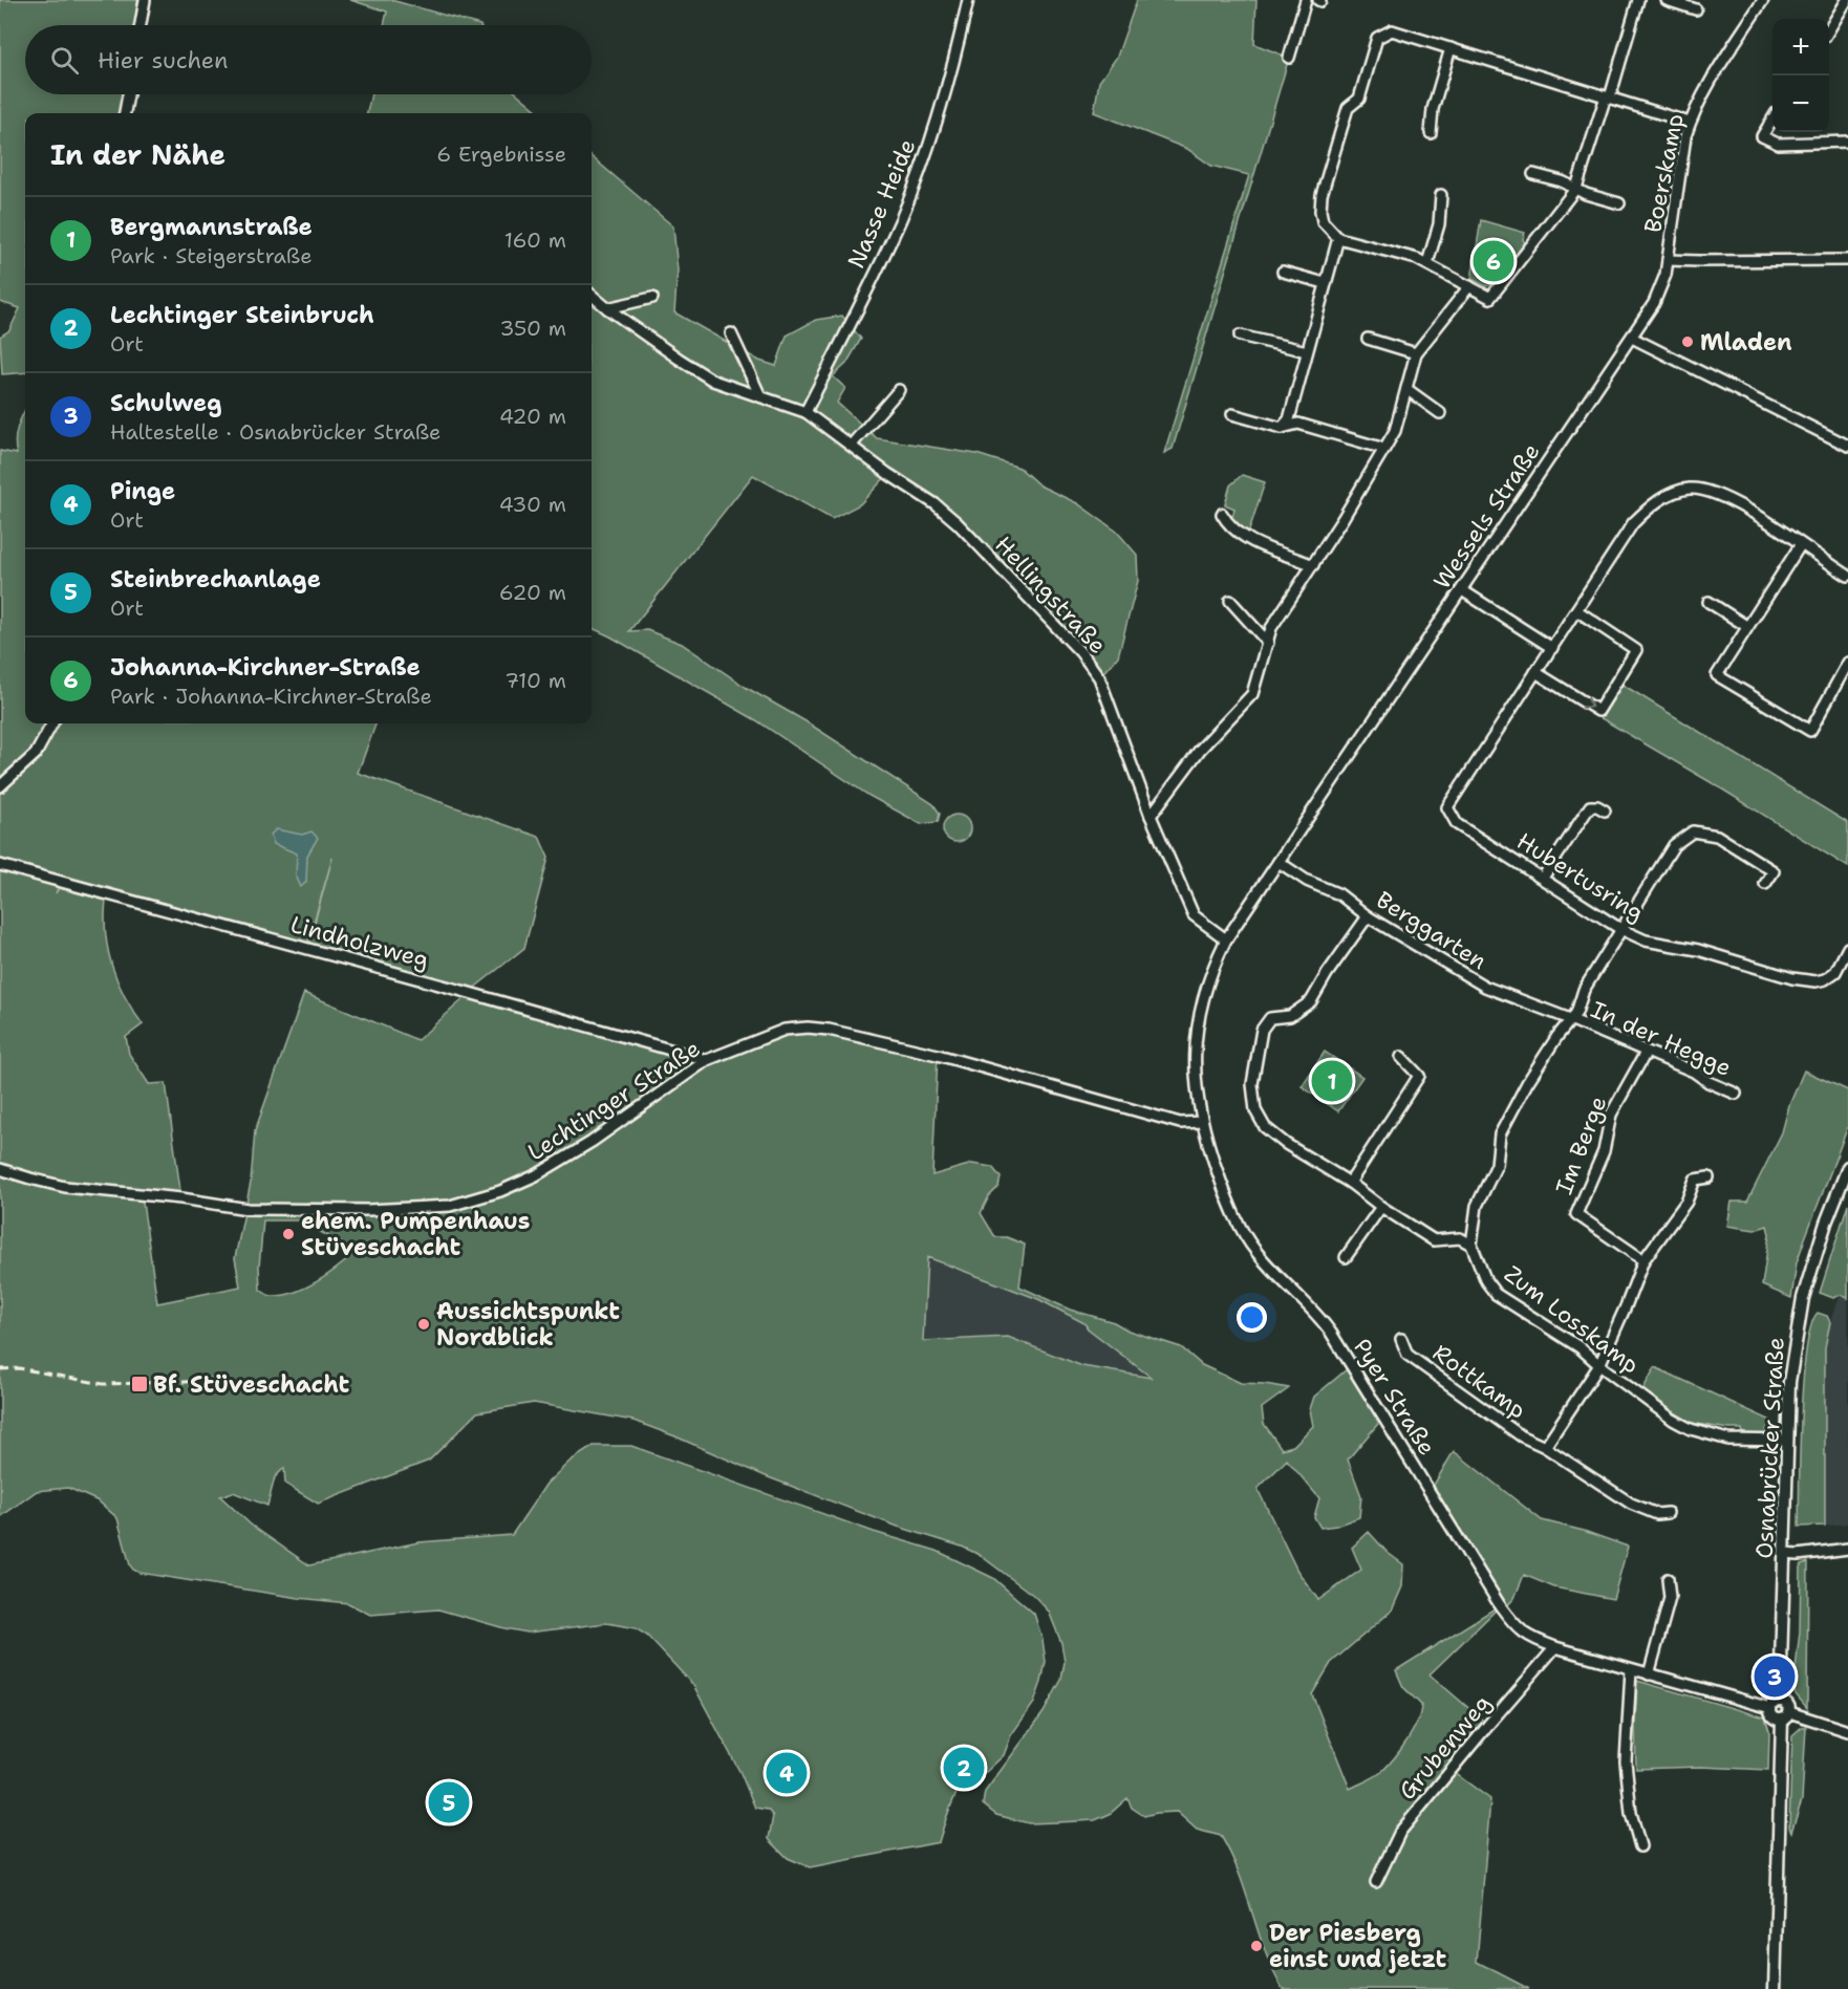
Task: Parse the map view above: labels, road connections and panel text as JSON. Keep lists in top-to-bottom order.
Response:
{
  "streets": {
    "street": [
      "Boerskamp",
      "Nasse Heide",
      "Wessels Straße",
      "Hellingstraße",
      "Hubertusring",
      "Berggarten",
      "Lindholzweg",
      "In der Hegge",
      "Lechtinger Straße",
      "Im Berge",
      "Zum Losskamp",
      "Rottkamp",
      "Pyer Straße",
      "Osnabrücker Straße",
      "Grubenweg"
    ]
  },
  "crossings": [
    ["Boerskamp", "Wessels Straße"],
    ["Nasse Heide", "Hellingstraße"],
    ["Wessels Straße", "Hellingstraße"],
    ["Wessels Straße", "Berggarten"],
    ["Wessels Straße", "Pyer Straße"],
    ["Hellingstraße", "Pyer Straße"],
    ["Hubertusring", "Zum Losskamp"],
    ["Berggarten", "In der Hegge"],
    ["Berggarten", "Zum Losskamp"],
    ["Lindholzweg", "Lechtinger Straße"],
    ["In der Hegge", "Im Berge"],
    ["In der Hegge", "Zum Losskamp"],
    ["Lechtinger Straße", "Pyer Straße"],
    ["Zum Losskamp", "Osnabrücker Straße"],
    ["Pyer Straße", "Osnabrücker Straße"],
    ["Pyer Straße", "Grubenweg"]
  ],
  "places": {
    "other": [
      "Mladen",
      "ehem. Pumpenhaus Stüveschacht",
      "Aussichtspunkt Nordblick",
      "Der Piesberg einst und jetzt"
    ],
    "transit": ["Bf. Stüveschacht"]
  },
  "page": {
    "map_buttons": ["+", "−"],
    "search": "Hier suchen",
    "heading": ["In der Nähe", "6 Ergebnisse"],
    "list": [
      {
        "mark": "1",
        "name": "Bergmannstraße",
        "note": "Park · Steigerstraße",
        "value": "160 m"
      },
      {
        "mark": "2",
        "name": "Lechtinger Steinbruch",
        "note": "Ort",
        "value": "350 m"
      },
      {
        "mark": "3",
        "name": "Schulweg",
        "note": "Haltestelle · Osnabrücker Straße",
        "value": "420 m"
      },
      {
        "mark": "4",
        "name": "Pinge",
        "note": "Ort",
        "value": "430 m"
      },
      {
        "mark": "5",
        "name": "Steinbrechanlage",
        "note": "Ort",
        "value": "620 m"
      },
      {
        "mark": "6",
        "name": "Johanna-Kirchner-Straße",
        "note": "Park · Johanna-Kirchner-Straße",
        "value": "710 m"
      }
    ],
    "pins": [
      "6",
      "1",
      "3",
      "2",
      "4",
      "5"
    ]
  }
}
